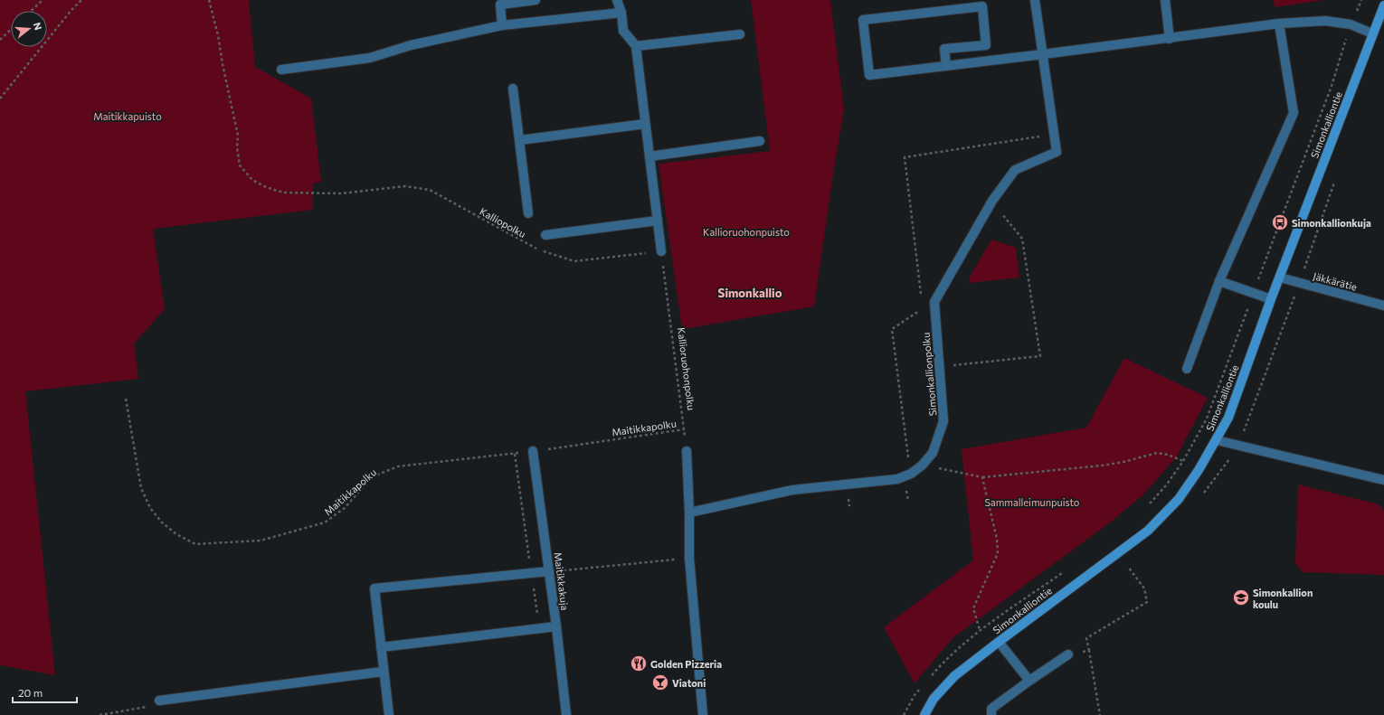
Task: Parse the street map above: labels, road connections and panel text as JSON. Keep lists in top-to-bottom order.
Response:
{
  "streets": {
    "main road": ["Simonkalliontie"],
    "street": ["Jäkkärätie", "Simonkallionpolku", "Maitikkakuja"],
    "path": ["Kalliopolku", "Kallioruohonpolku", "Maitikkapolku"]
  },
  "crossings": [
    ["Simonkalliontie", "Jäkkärätie"],
    ["Kalliopolku", "Kallioruohonpolku"],
    ["Kallioruohonpolku", "Maitikkapolku"],
    ["Maitikkapolku", "Maitikkakuja"]
  ],
  "districts": ["Simonkallio"],
  "parks": ["Maitikkapuisto", "Kallioruohonpuisto", "Sammalleimunpuisto"],
  "places": {
    "bus stop": ["Simonkallionkuja"],
    "school or university": ["Simonkallion koulu"],
    "restaurant": ["Golden Pizzeria"],
    "bar": ["Viatoni"]
  },
  "scale_bar": "20 m",
  "north": "right"
}
